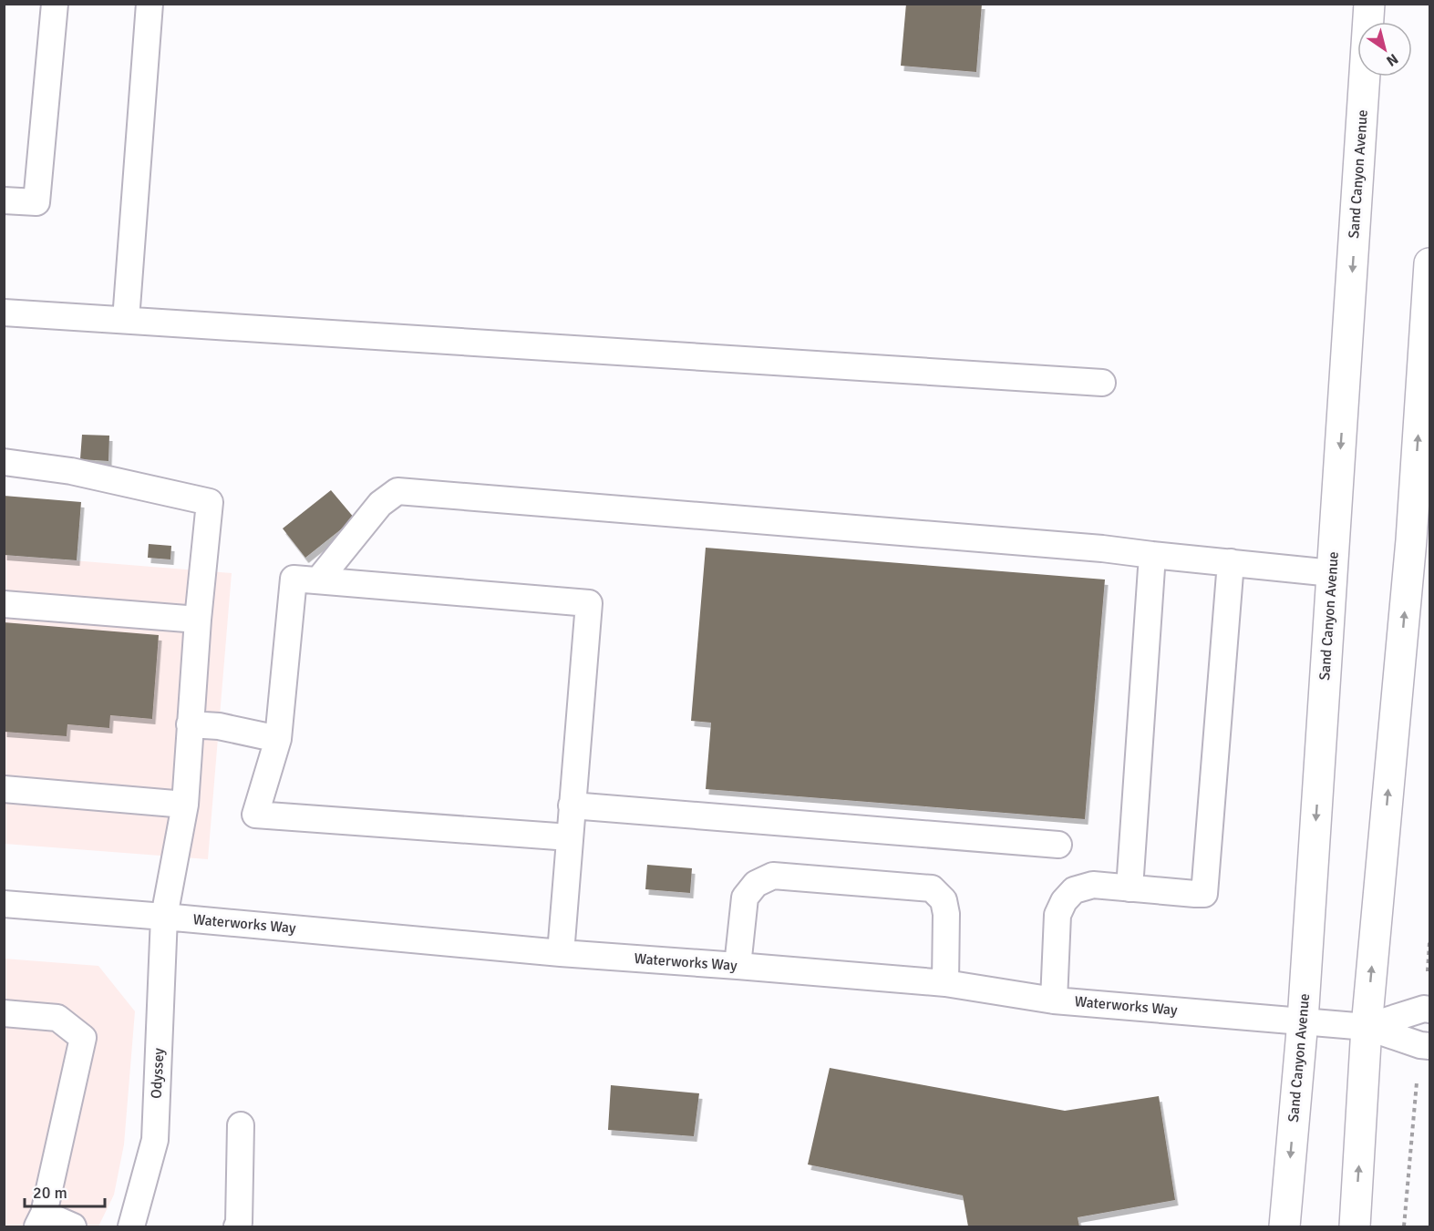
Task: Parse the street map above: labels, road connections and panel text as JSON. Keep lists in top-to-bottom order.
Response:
{
  "streets": {
    "main road": ["Sand Canyon Avenue"],
    "street": ["Waterworks Way", "Odyssey"]
  },
  "crossings": [
    ["Sand Canyon Avenue", "Waterworks Way"],
    ["Waterworks Way", "Odyssey"]
  ],
  "scale_bar": "20 m",
  "north": "bottom right"
}
